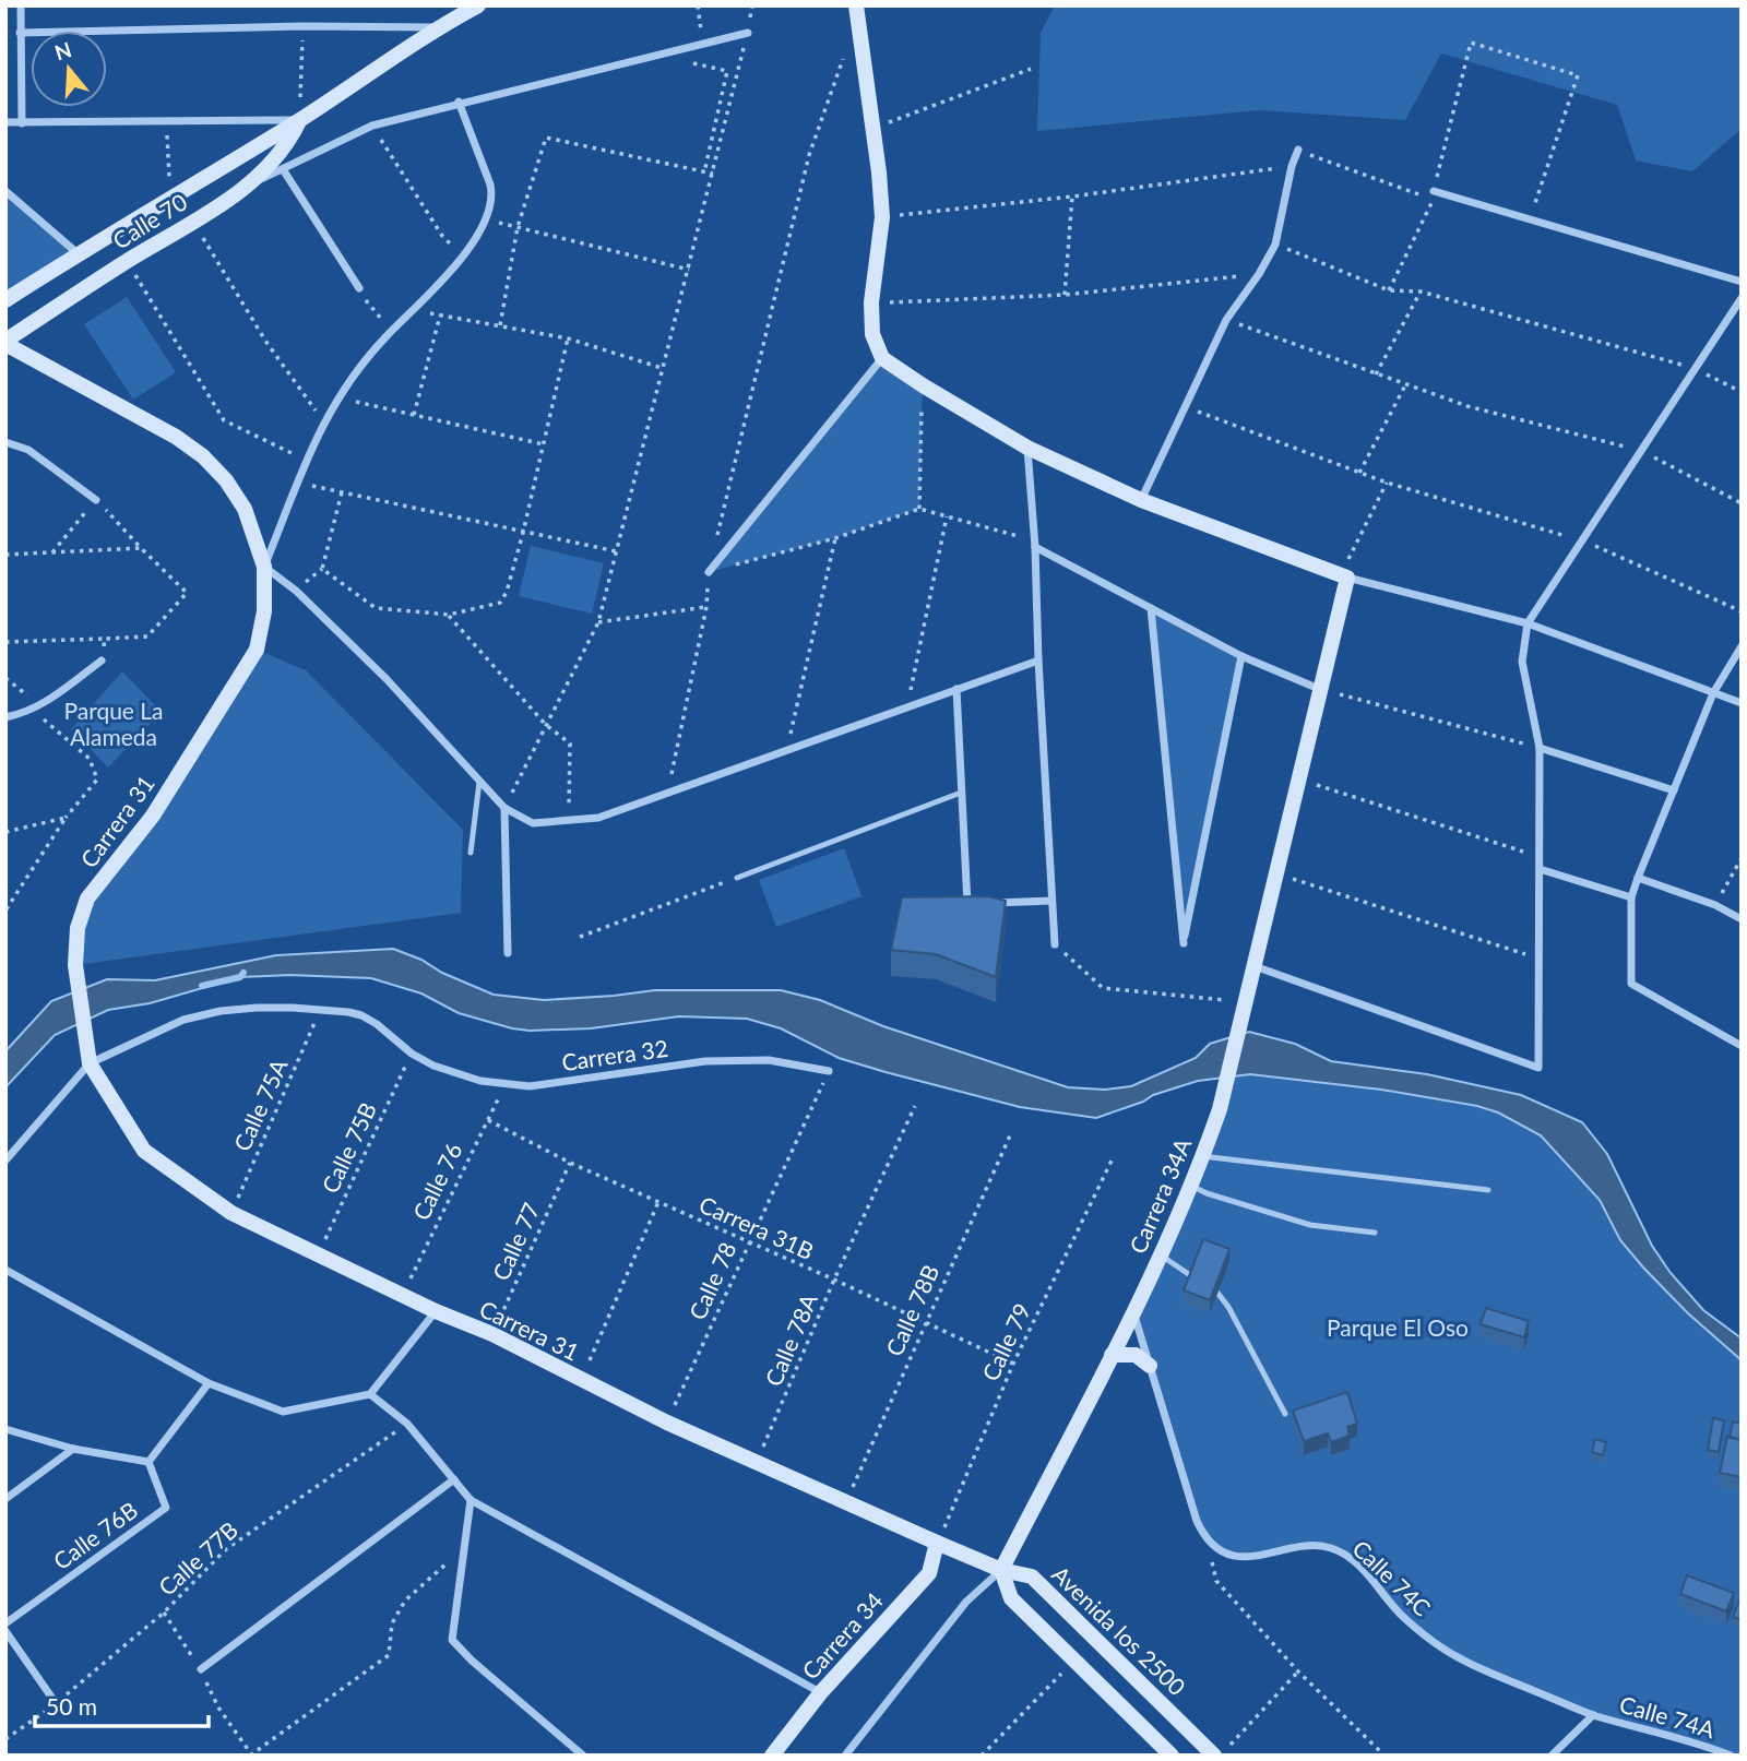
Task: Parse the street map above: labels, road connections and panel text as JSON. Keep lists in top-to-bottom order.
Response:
{
  "streets": {
    "main road": [
      "Calle 70",
      "Carrera 31",
      "Carrera 34A",
      "Avenida los 2500",
      "Carrera 34"
    ],
    "street": [
      "Carrera 32",
      "Calle 76B",
      "Calle 74C",
      "Calle 74A"
    ],
    "path": [
      "Calle 75A",
      "Calle 75B",
      "Calle 76",
      "Carrera 31B",
      "Calle 77",
      "Calle 78",
      "Calle 78B",
      "Calle 78A",
      "Calle 79",
      "Calle 77B"
    ]
  },
  "crossings": [
    ["Calle 70", "Carrera 31"],
    ["Carrera 31", "Calle 75A"],
    ["Carrera 31", "Calle 75B"],
    ["Carrera 31", "Calle 76"],
    ["Carrera 31", "Carrera 34A"],
    ["Carrera 31", "Calle 77"],
    ["Carrera 31", "Calle 78"],
    ["Carrera 31", "Calle 78B"],
    ["Carrera 31", "Calle 78A"],
    ["Carrera 31", "Calle 79"],
    ["Carrera 31", "Avenida los 2500"],
    ["Carrera 31", "Carrera 34"],
    ["Carrera 32", "Calle 75B"],
    ["Carrera 32", "Calle 76"],
    ["Carrera 32", "Calle 78"],
    ["Calle 76", "Carrera 31B"],
    ["Carrera 34A", "Avenida los 2500"],
    ["Carrera 31B", "Calle 77"],
    ["Carrera 31B", "Calle 78"],
    ["Carrera 31B", "Calle 78B"],
    ["Carrera 31B", "Calle 78A"],
    ["Carrera 31B", "Calle 79"],
    ["Calle 79", "Carrera 34"],
    ["Calle 74C", "Calle 74A"]
  ],
  "parks": ["Parque La Alameda", "Parque El Oso"],
  "scale_bar": "50 m",
  "north": "top"
}
